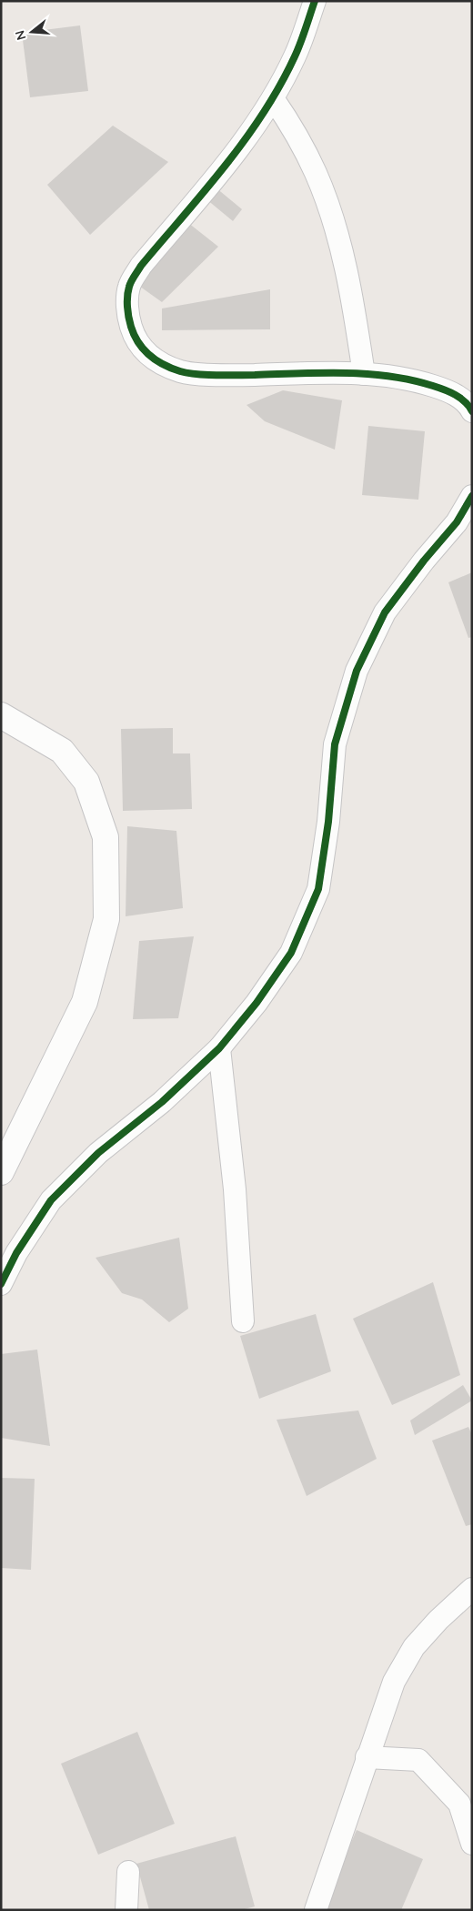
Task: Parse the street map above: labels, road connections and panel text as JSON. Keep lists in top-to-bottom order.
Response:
{
  "north": "left"
}
